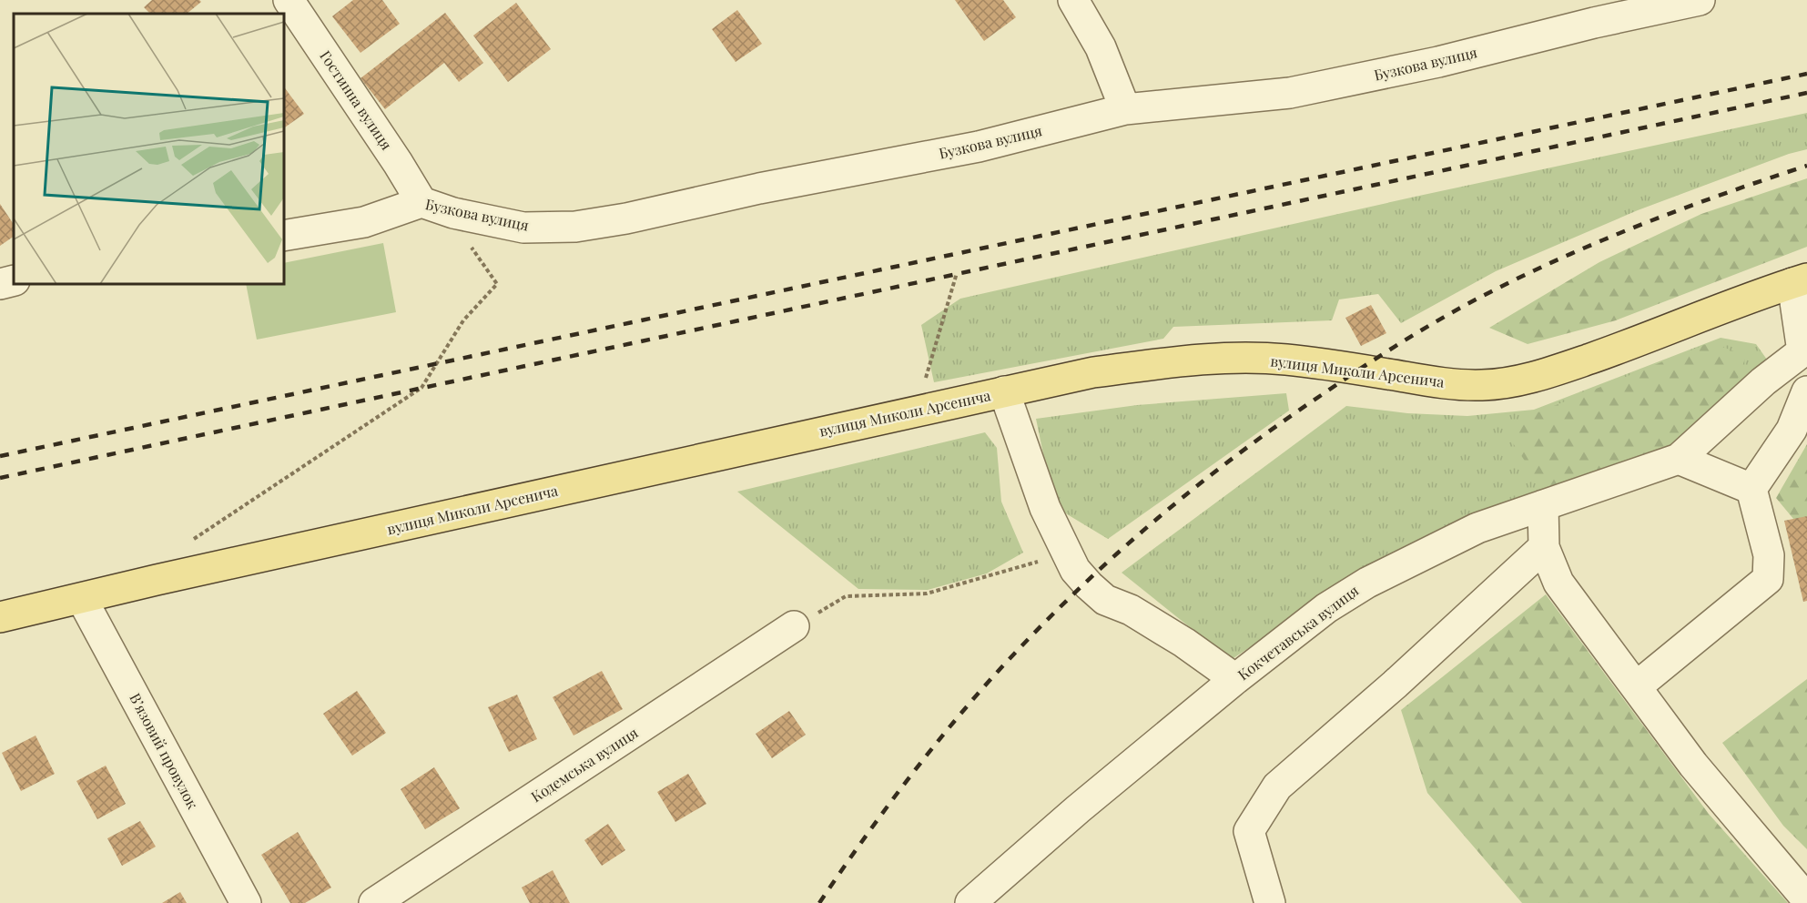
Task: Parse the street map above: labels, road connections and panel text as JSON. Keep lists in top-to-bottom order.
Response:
{
  "streets": {
    "main road": ["вулиця Миколи Арсенича"],
    "street": [
      "Бузкова вулиця",
      "Гостинна вулиця",
      "Кокчетавська вулиця",
      "Вʼязовий провулок",
      "Кодемська вулиця"
    ]
  },
  "crossings": [
    ["Бузкова вулиця", "Гостинна вулиця"],
    ["вулиця Миколи Арсенича", "Вʼязовий провулок"]
  ]
}
